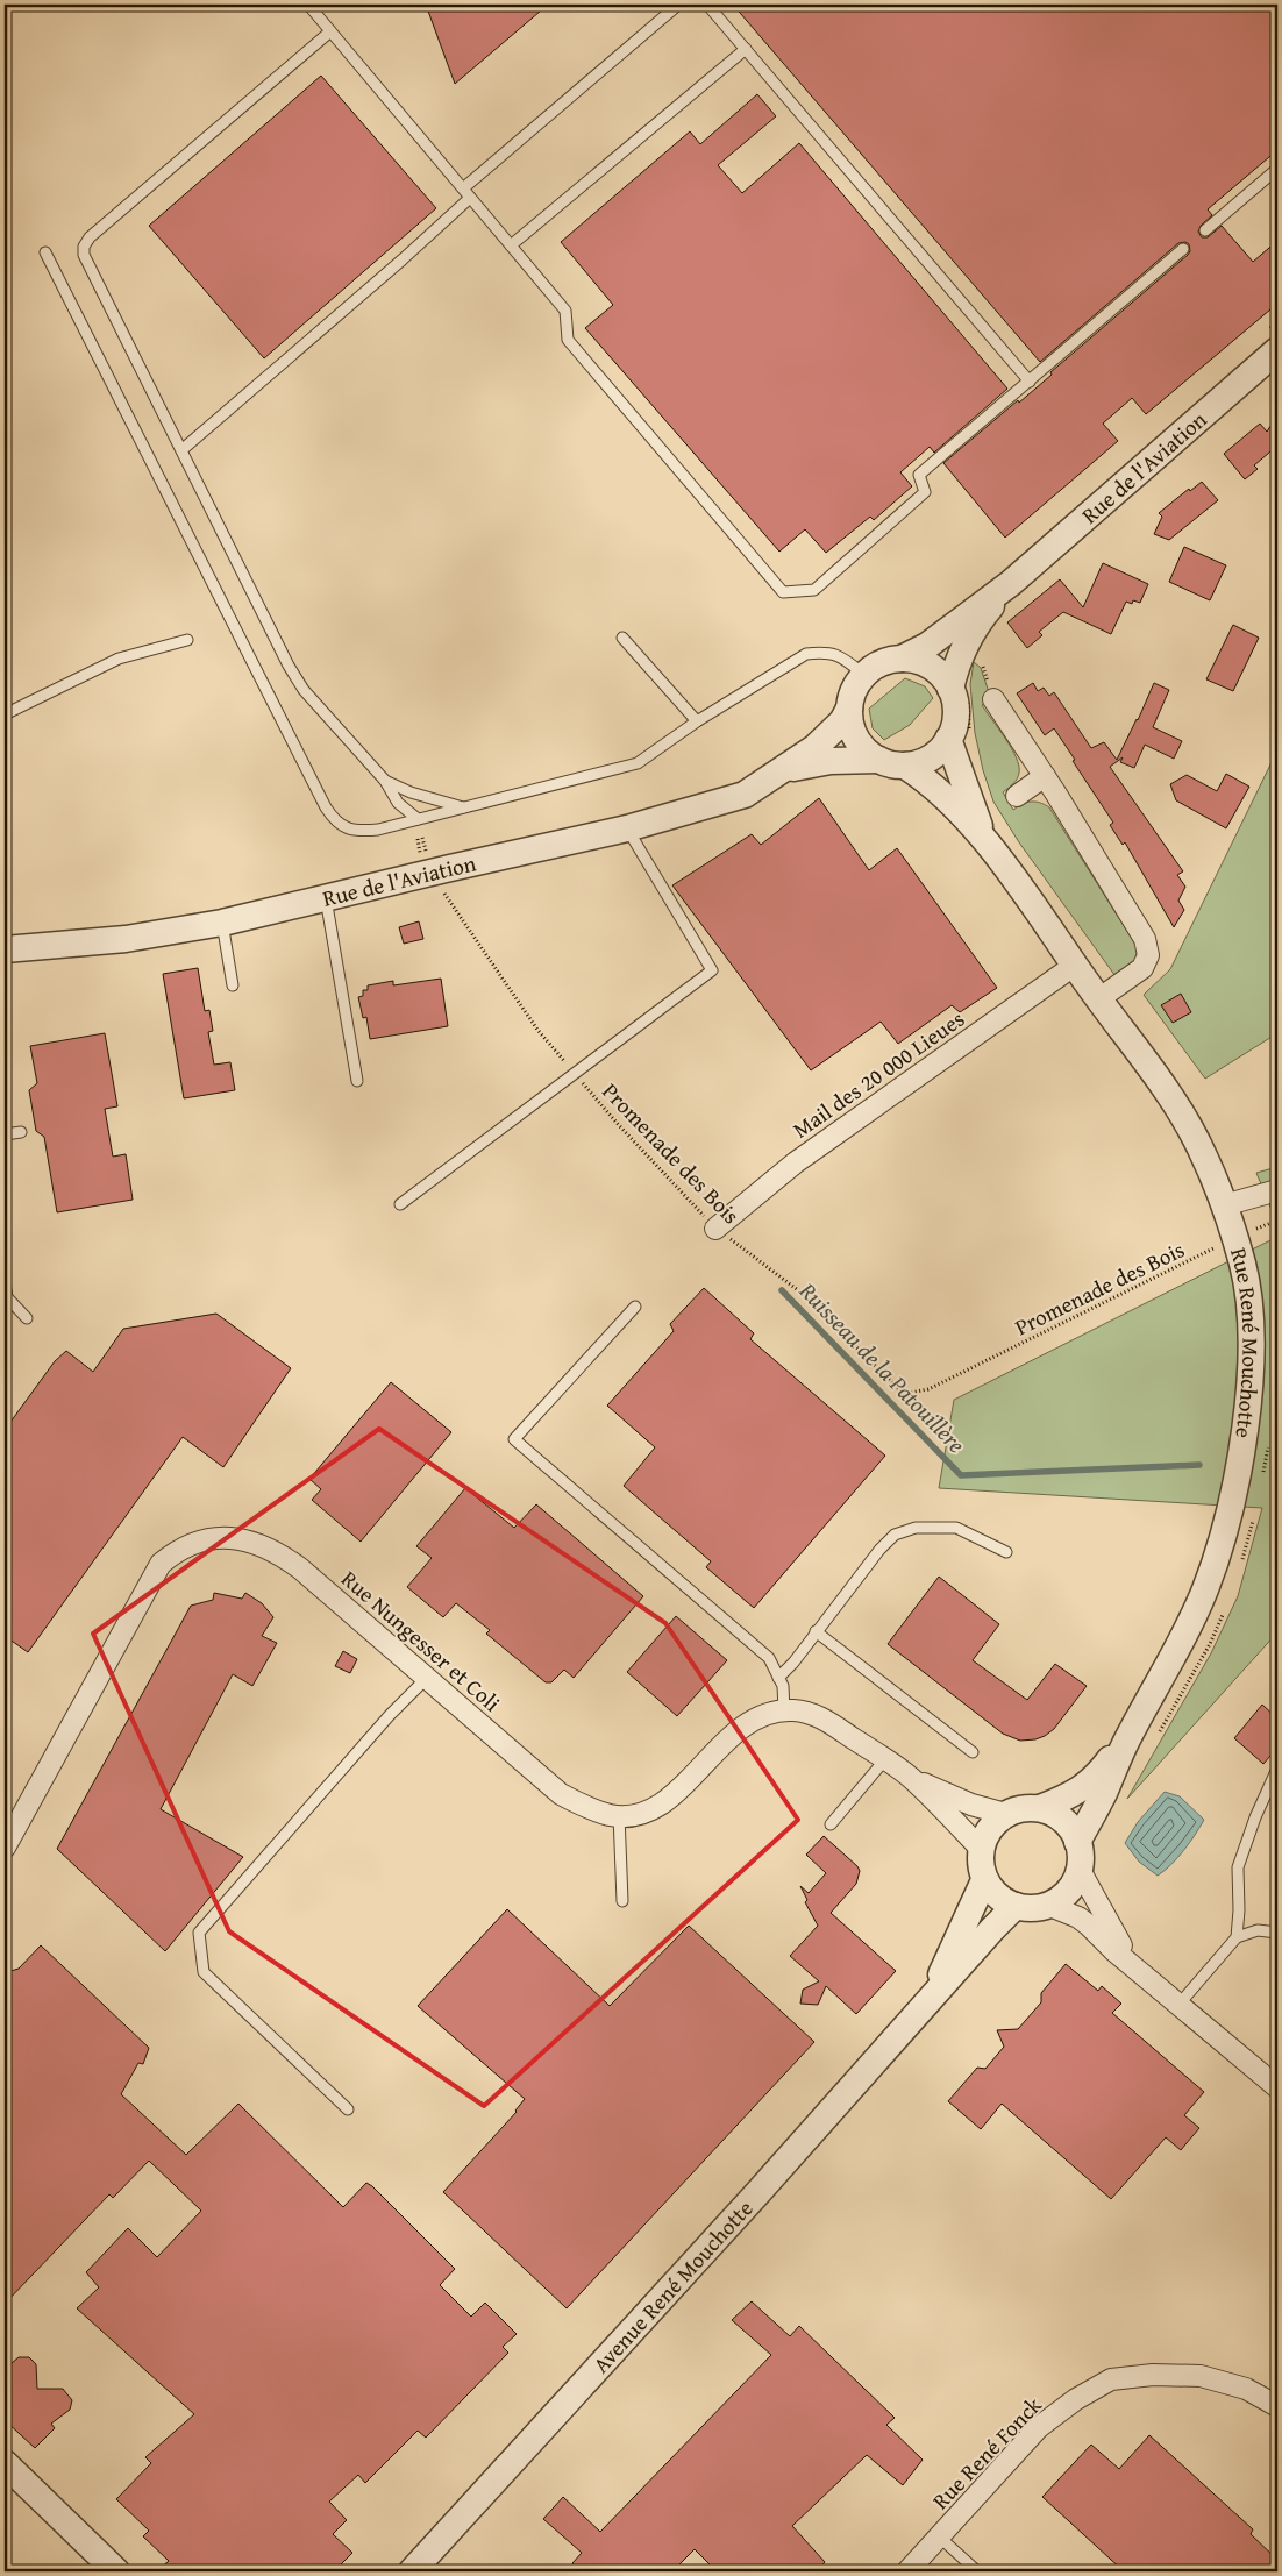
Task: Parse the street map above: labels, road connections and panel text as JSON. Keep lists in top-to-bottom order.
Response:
{
  "streets": {
    "street": [
      "Rue de l'Aviation",
      "Mail des 20 000 Lieues",
      "Rue René Mouchotte",
      "Rue Nungesser et Coli",
      "Avenue René Mouchotte",
      "Rue René Fonck"
    ],
    "path": ["Promenade des Bois"]
  },
  "crossings": [
    ["Rue de l'Aviation", "Promenade des Bois"],
    ["Rue de l'Aviation", "Rue René Mouchotte"],
    ["Mail des 20 000 Lieues", "Promenade des Bois"],
    ["Mail des 20 000 Lieues", "Rue René Mouchotte"],
    ["Promenade des Bois", "Rue René Mouchotte"],
    ["Rue René Mouchotte", "Rue Nungesser et Coli"],
    ["Rue René Mouchotte", "Avenue René Mouchotte"],
    ["Rue Nungesser et Coli", "Avenue René Mouchotte"]
  ],
  "water": ["Ruisseau de la Patouillère"]
}
